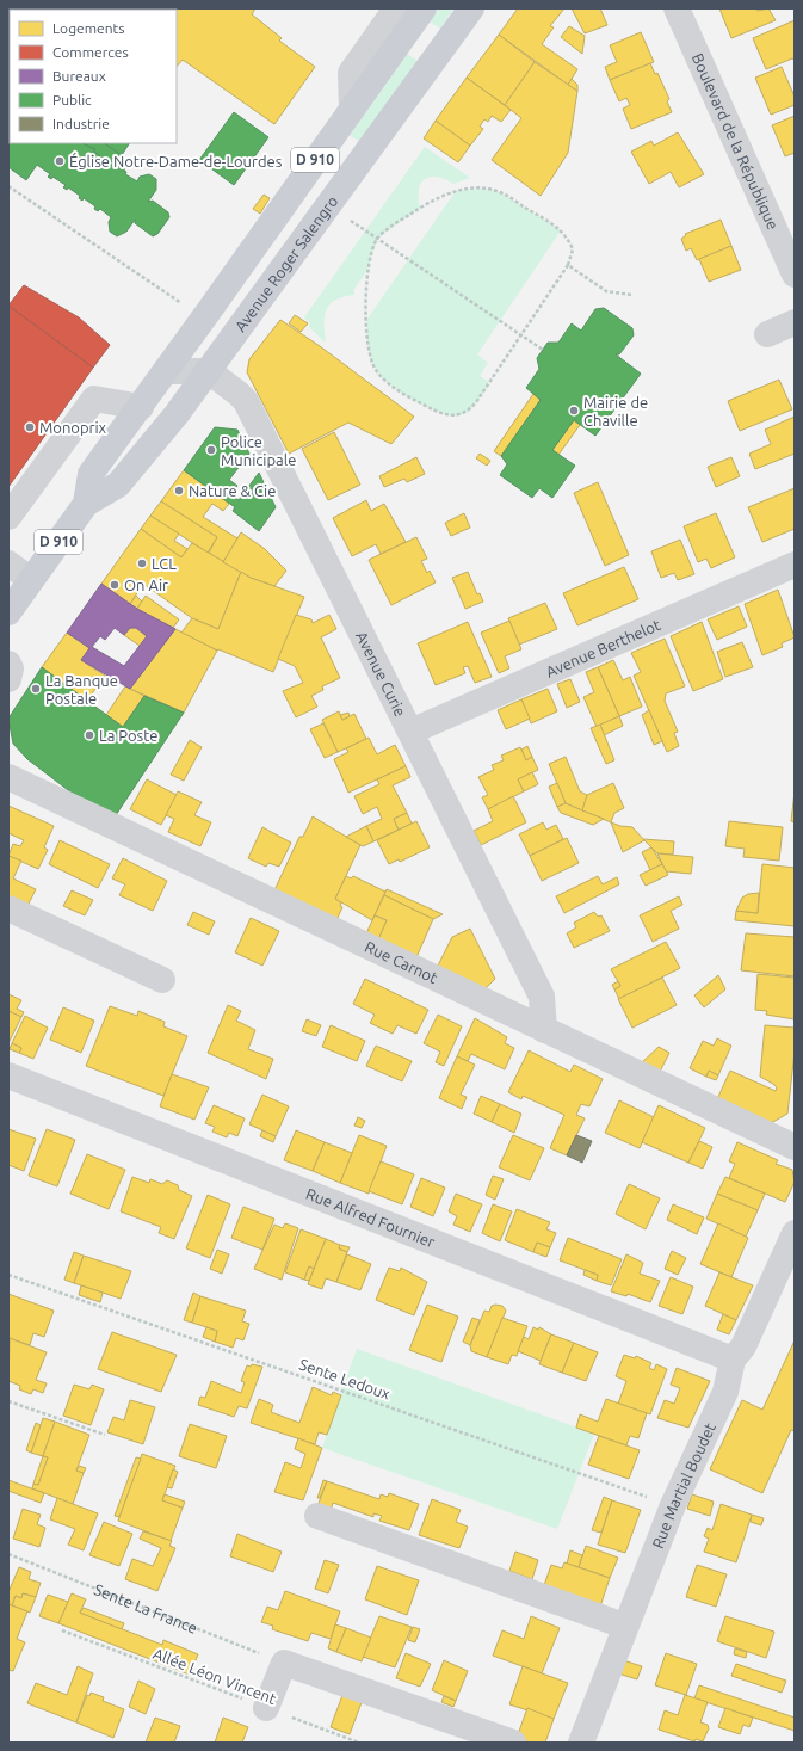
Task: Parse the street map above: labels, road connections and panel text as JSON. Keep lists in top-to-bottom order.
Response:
{
  "streets": {
    "main road": ["D 910", "Avenue Roger Salengro"],
    "street": [
      "Boulevard de la République",
      "Avenue Berthelot",
      "Avenue Curie",
      "Rue Carnot",
      "Rue Alfred Fournier",
      "Rue Martial Boudet"
    ],
    "path": ["Sente Ledoux", "Sente La France", "Allée Léon Vincent"]
  },
  "crossings": [
    ["Avenue Roger Salengro", "Avenue Curie"],
    ["Avenue Berthelot", "Avenue Curie"],
    ["Avenue Curie", "Rue Carnot"],
    ["Rue Alfred Fournier", "Rue Martial Boudet"],
    ["Sente Ledoux", "Rue Martial Boudet"]
  ],
  "places": [
    "Église Notre-Dame-de-Lourdes",
    "Mairie de Chaville",
    "Monoprix",
    "Police Municipale",
    "Nature & Cie",
    "LCL",
    "On Air",
    "La Banque Postale",
    "La Poste"
  ],
  "legend": [
    "Logements",
    "Commerces",
    "Bureaux",
    "Public",
    "Industrie"
  ]
}
